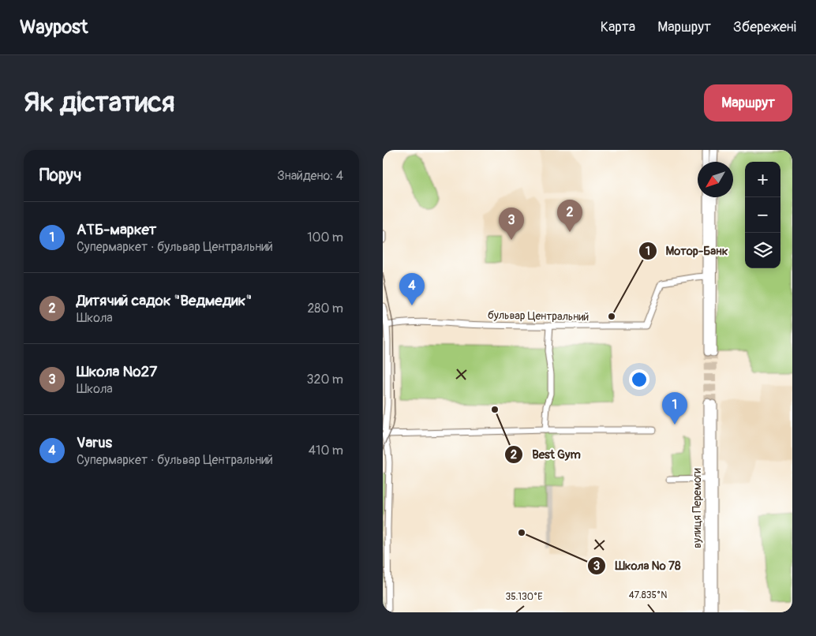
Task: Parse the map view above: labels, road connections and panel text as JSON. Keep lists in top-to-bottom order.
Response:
{
  "streets": {
    "main road": ["вулиця Перемоги"],
    "street": ["бульвар Центральний"]
  },
  "places": ["Мотор-Банк", "Best Gym", "Школа № 78"],
  "north": "bottom left",
  "page": {
    "header": "Waypost",
    "nav": ["Карта", "Маршрут", "Збережені"],
    "buttons": "Маршрут",
    "title": "Як дістатися",
    "heading": ["Поруч", "Знайдено: 4"],
    "map_buttons": ["+", "−"],
    "pins": [
      "2",
      "3",
      "4",
      "1"
    ],
    "list": [
      {
        "mark": "1",
        "name": "АТБ-маркет",
        "note": "Супермаркет · бульвар Центральний",
        "value": "100 m"
      },
      {
        "mark": "2",
        "name": "Дитячий садок \"Ведмедик\"",
        "note": "Школа",
        "value": "280 m"
      },
      {
        "mark": "3",
        "name": "Школа №27",
        "note": "Школа",
        "value": "320 m"
      },
      {
        "mark": "4",
        "name": "Varus",
        "note": "Супермаркет · бульвар Центральний",
        "value": "410 m"
      }
    ]
  },
  "coordinates": ["47.835°N", "35.130°E"]
}
